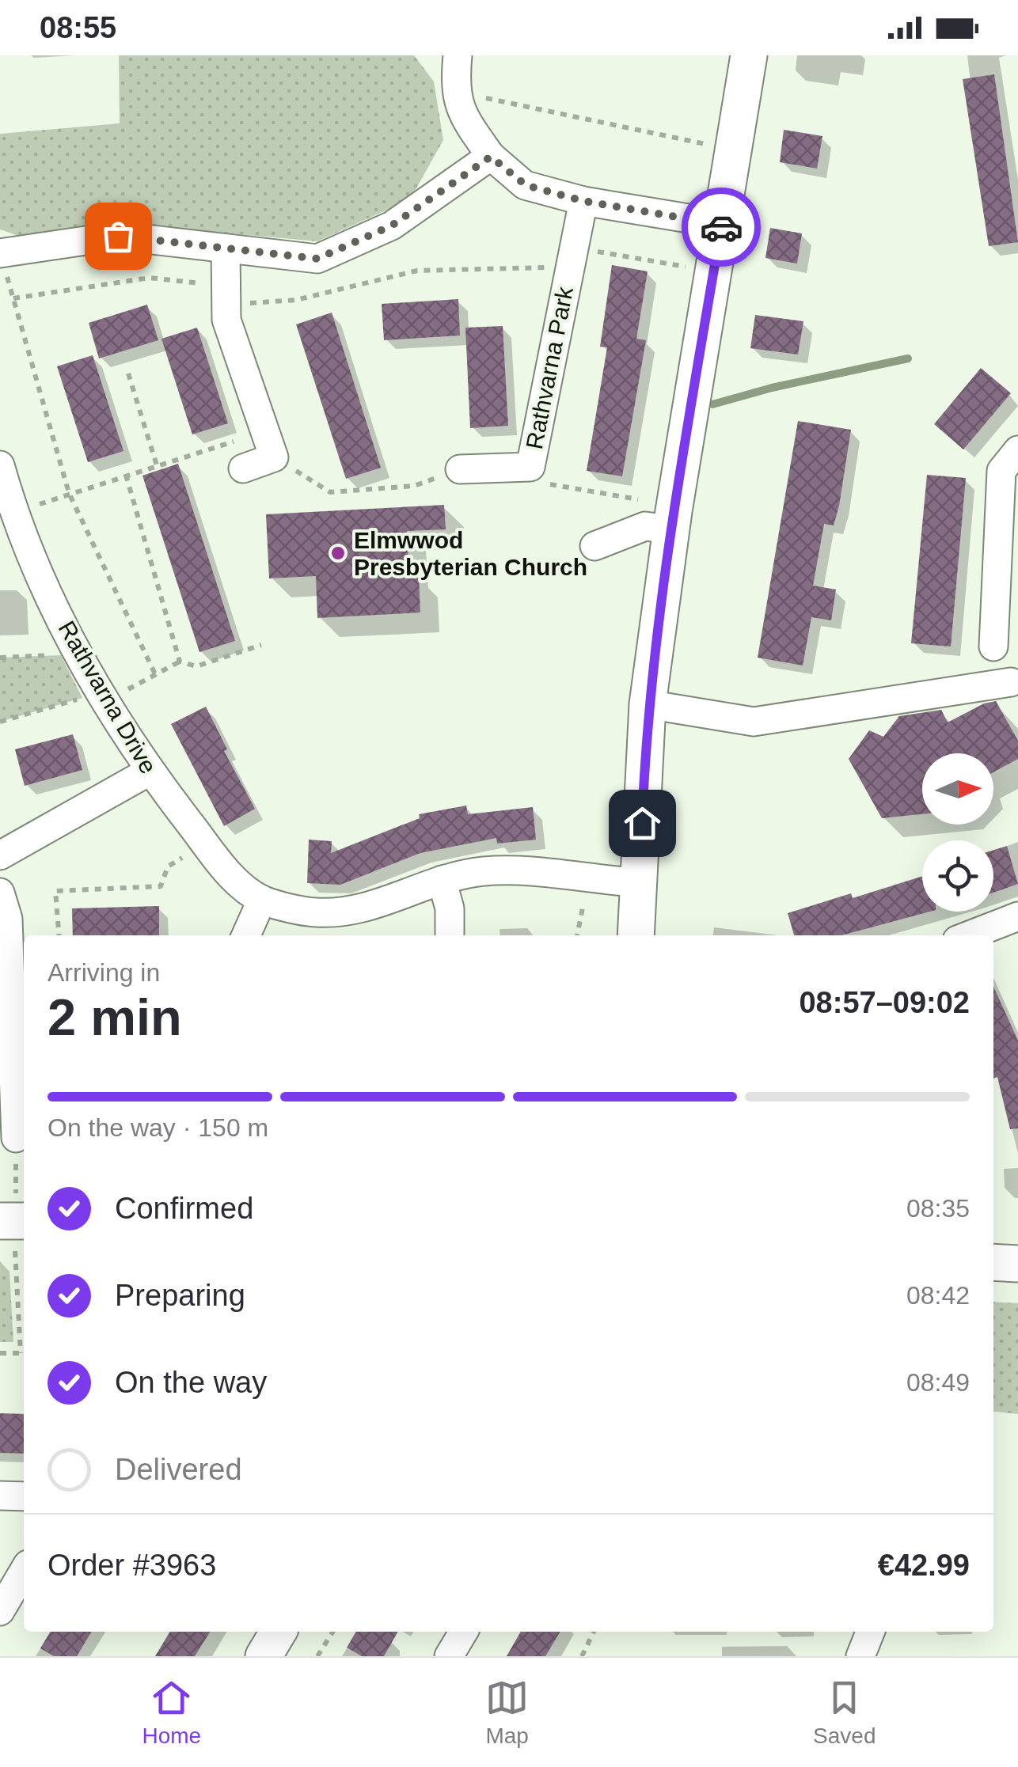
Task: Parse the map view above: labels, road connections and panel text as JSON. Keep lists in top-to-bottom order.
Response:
{
  "streets": {
    "street": ["Rathvarna Park", "Rathvarna Drive"]
  },
  "places": ["Elmwwod Presbyterian Church"],
  "north": "right",
  "page": {
    "status": "08:55",
    "heading": ["2 min", "Arriving in", "08:57–09:02"],
    "panel": ["Order #3963", "€42.99"],
    "bar": "On the way · 150 m",
    "list": [
      ["Confirmed", "08:35"],
      ["Preparing", "08:42"],
      ["On the way", "08:49"],
      "Delivered"
    ],
    "tabs": ["Home", "Map", "Saved"]
  }
}
